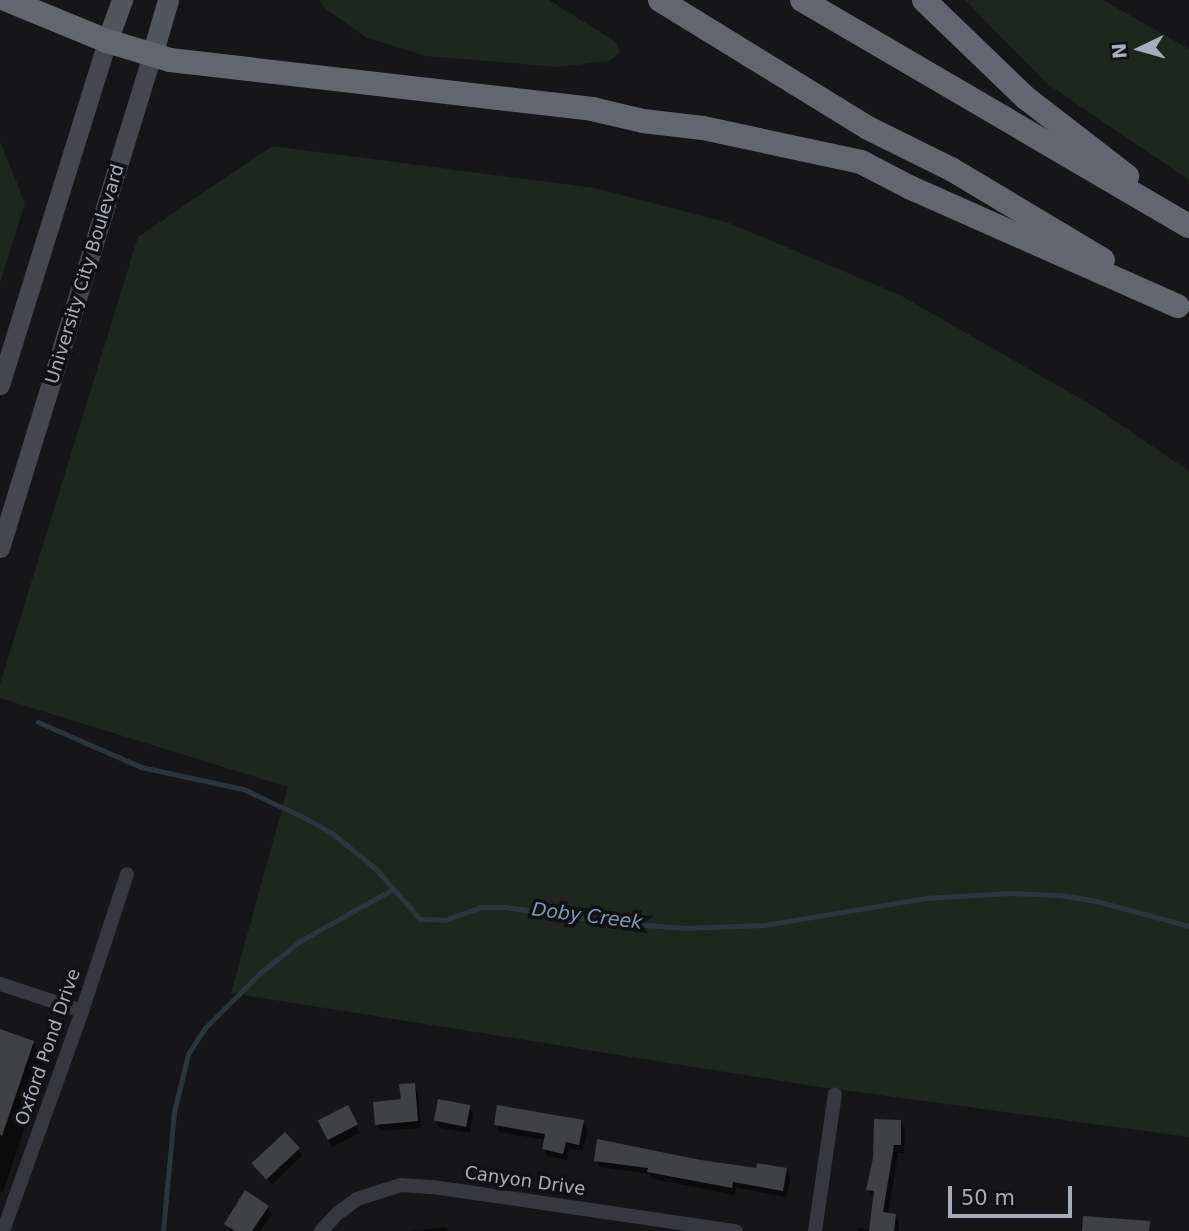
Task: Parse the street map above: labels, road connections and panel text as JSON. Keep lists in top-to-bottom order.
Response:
{
  "streets": {
    "main road": ["University City Boulevard"],
    "street": ["Oxford Pond Drive", "Canyon Drive"]
  },
  "water": ["Doby Creek"],
  "scale_bar": "50 m",
  "north": "left"
}
